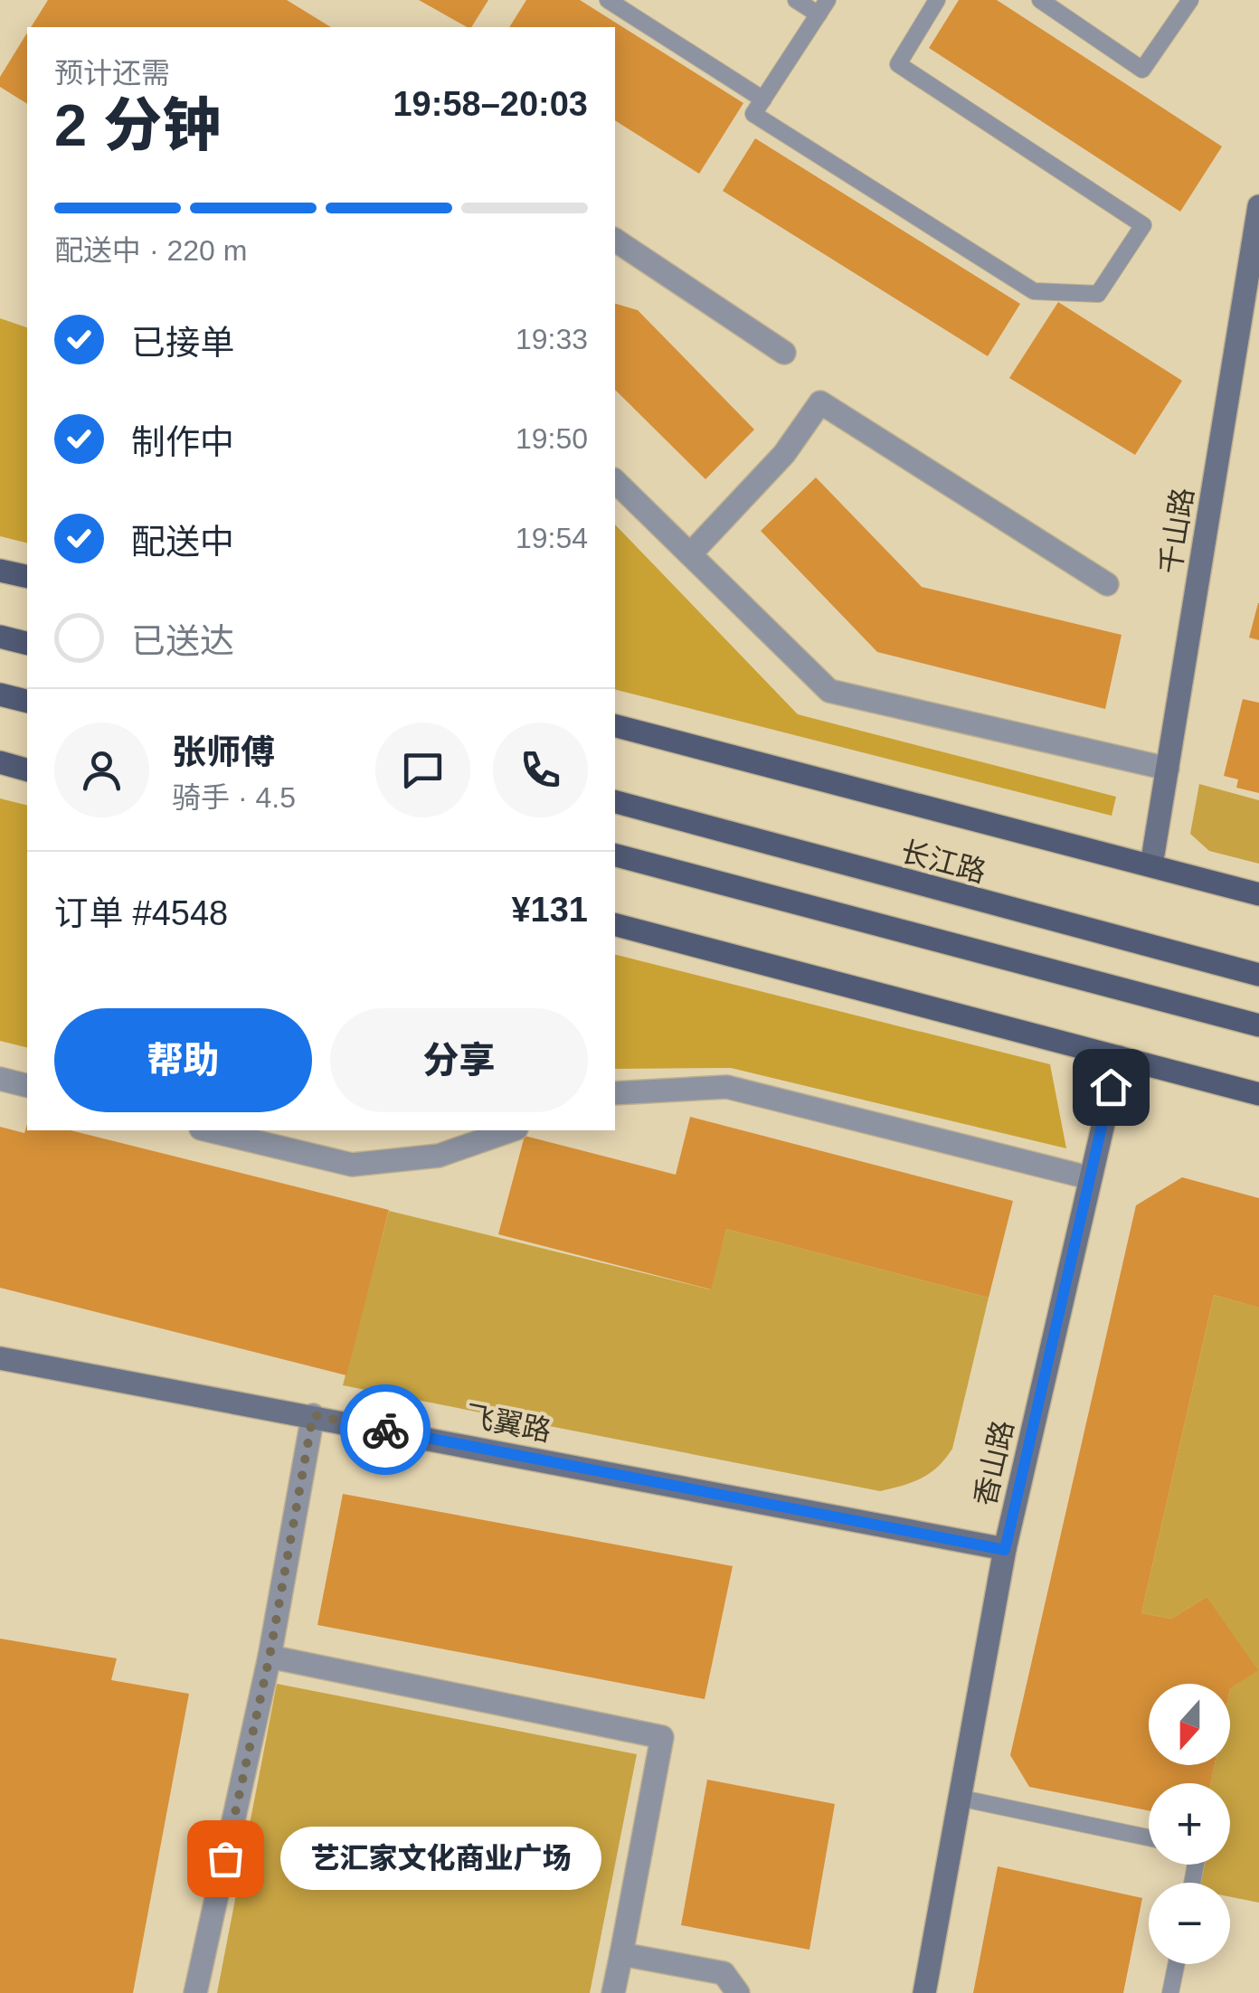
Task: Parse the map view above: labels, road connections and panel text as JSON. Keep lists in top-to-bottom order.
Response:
{
  "streets": {
    "main road": ["长江路"],
    "street": ["千山路", "飞翼路", "香山路"]
  },
  "crossings": [
    ["飞翼路", "香山路"]
  ],
  "places": ["艺汇家文化商业广场"],
  "north": "bottom",
  "page": {
    "heading": ["2 分钟", "预计还需", "19:58–20:03"],
    "panel": [
      "张师傅",
      "骑手 · 4.5",
      "订单 #4548",
      "¥131"
    ],
    "bar": "配送中 · 220 m",
    "list": [
      ["已接单", "19:33"],
      ["制作中", "19:50"],
      ["配送中", "19:54"],
      "已送达"
    ],
    "buttons": ["帮助", "分享"],
    "map_buttons": ["+", "−"],
    "bubble": "艺汇家文化商业广场"
  }
}
